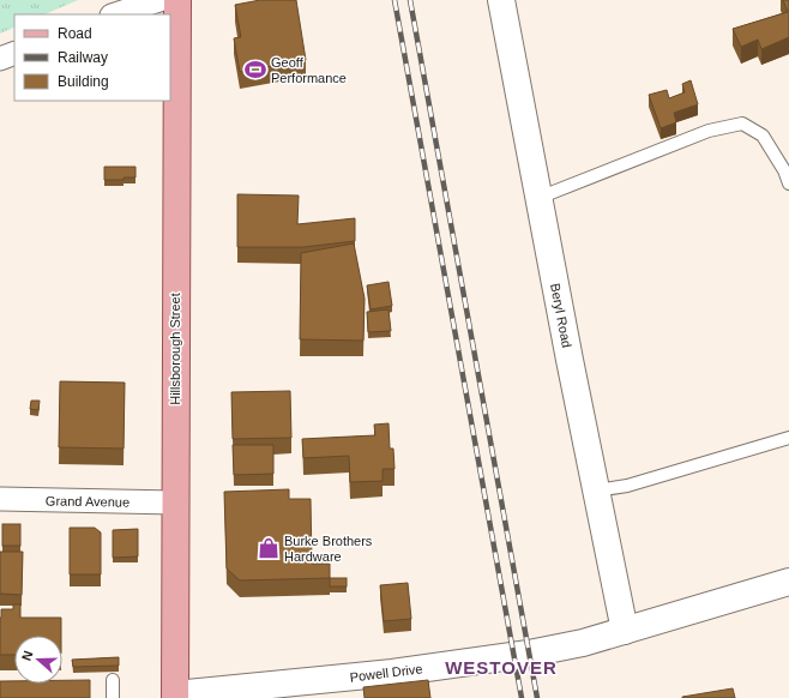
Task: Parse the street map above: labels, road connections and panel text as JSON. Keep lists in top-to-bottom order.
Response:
{
  "streets": {
    "main road": ["Hillsborough Street"],
    "street": ["Beryl Road", "Grand Avenue", "Powell Drive"]
  },
  "crossings": [
    ["Beryl Road", "Powell Drive"],
    ["Hillsborough Street", "Grand Avenue"],
    ["Hillsborough Street", "Powell Drive"]
  ],
  "districts": ["WESTOVER"],
  "places": {
    "sports": ["Geoff Performance"],
    "shop": ["Burke Brothers Hardware"]
  },
  "legend": ["Road", "Railway", "Building"],
  "north": "left"
}
